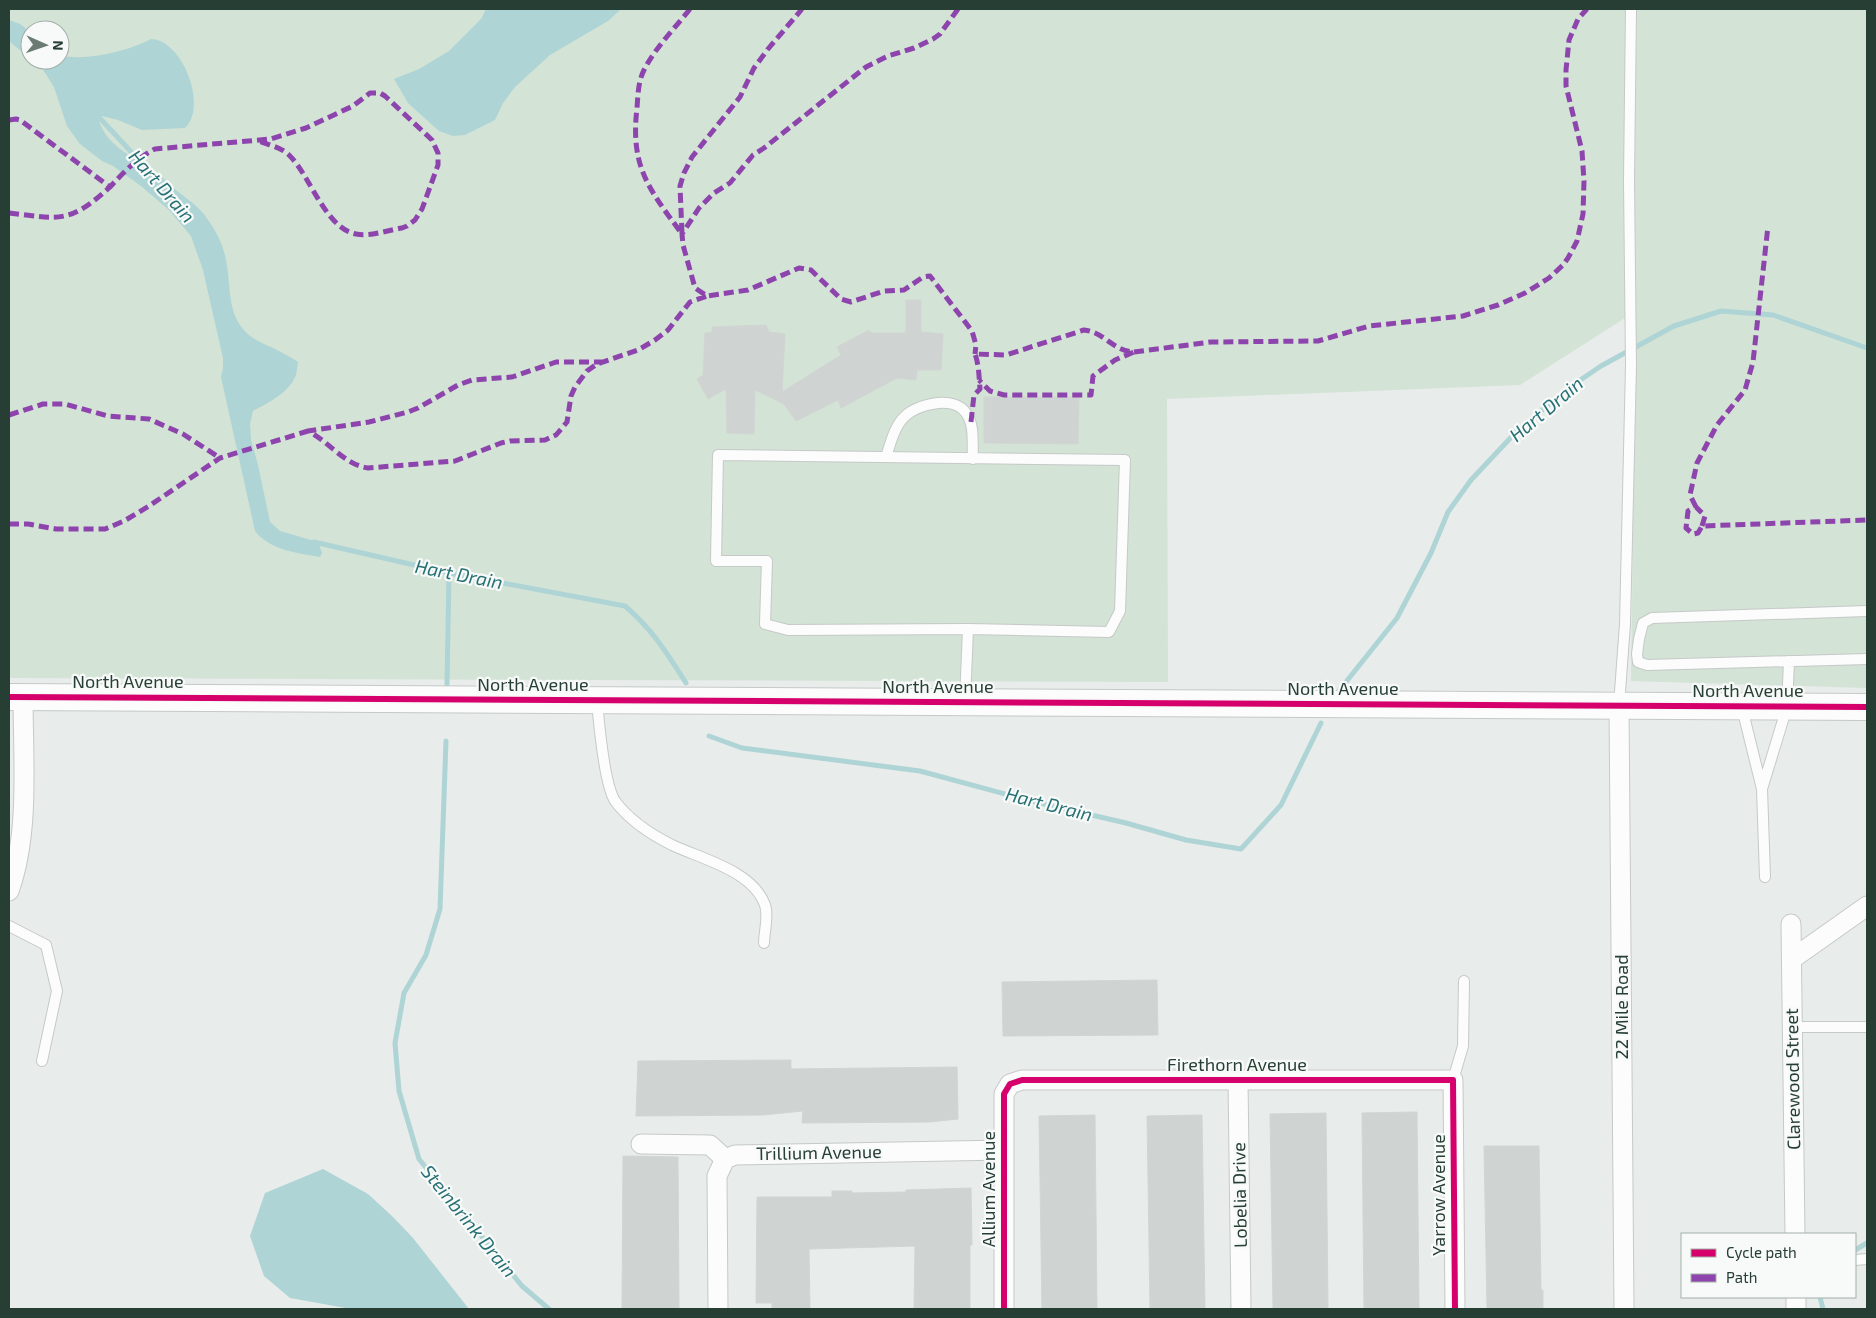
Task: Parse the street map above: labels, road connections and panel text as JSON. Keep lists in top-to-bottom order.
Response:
{
  "streets": {
    "street": [
      "North Avenue",
      "22 Mile Road",
      "Firethorn Avenue",
      "Clarewood Street",
      "Trillium Avenue",
      "Allium Avenue",
      "Lobelia Drive",
      "Yarrow Avenue"
    ]
  },
  "crossings": [
    ["North Avenue", "22 Mile Road"],
    ["Firethorn Avenue", "Allium Avenue"],
    ["Firethorn Avenue", "Lobelia Drive"],
    ["Firethorn Avenue", "Yarrow Avenue"],
    ["Trillium Avenue", "Allium Avenue"]
  ],
  "water": ["Hart Drain", "Steinbrink Drain"],
  "legend": ["Cycle path", "Path"],
  "north": "right"
}
